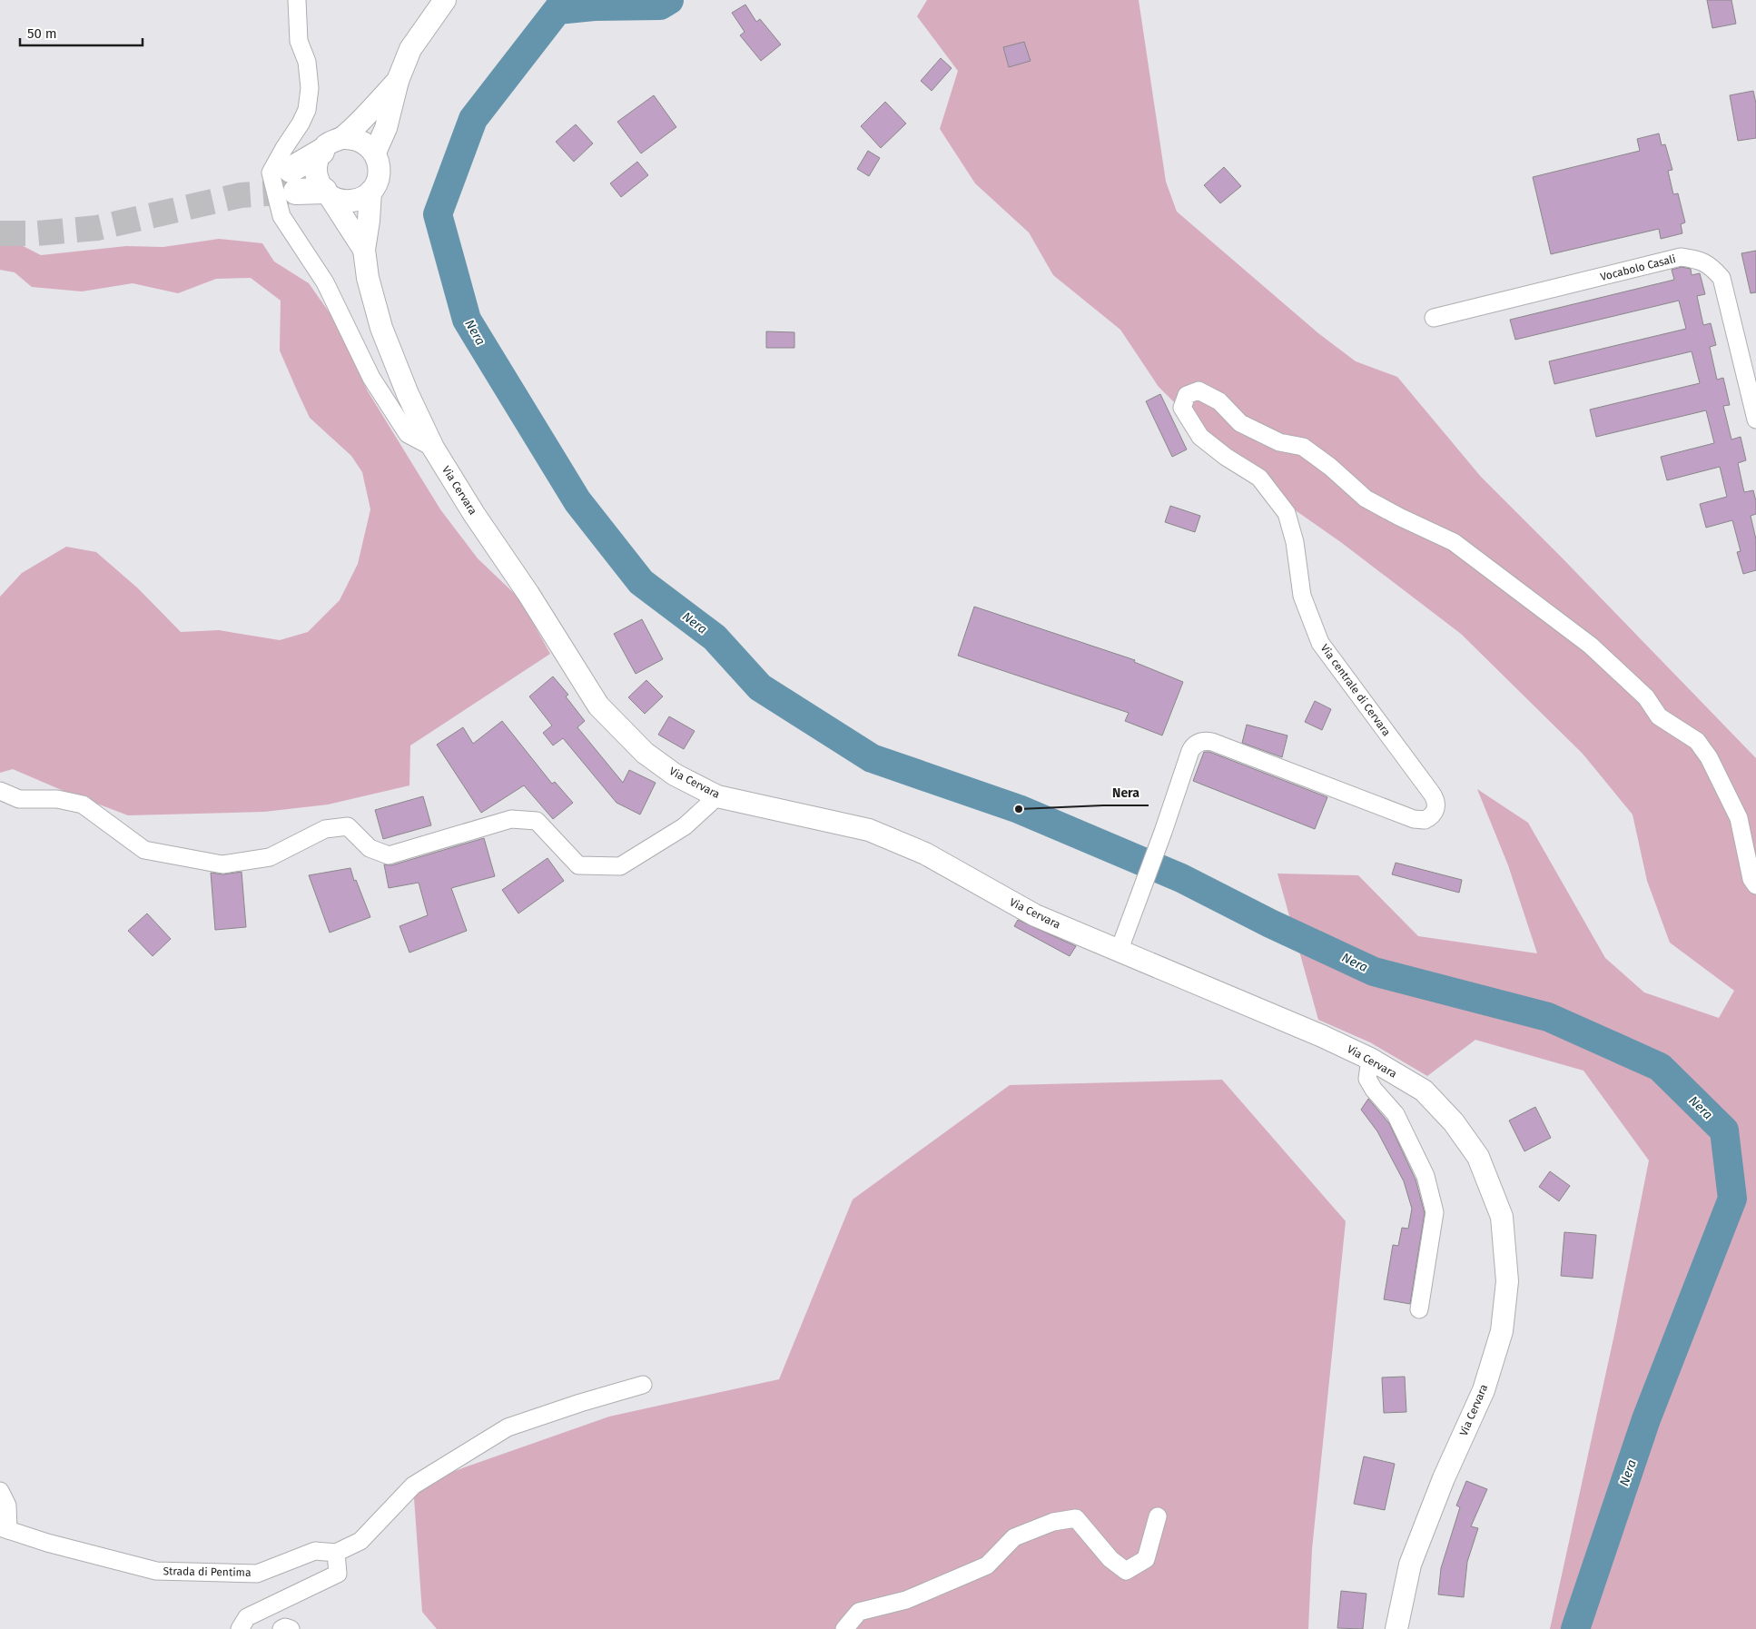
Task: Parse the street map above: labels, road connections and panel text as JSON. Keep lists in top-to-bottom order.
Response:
{
  "streets": {
    "main road": ["Via Cervara"],
    "street": ["Vocabolo Casali", "Via centrale di Cervara", "Strada di Pentima"]
  },
  "crossings": [
    ["Via Cervara", "Via centrale di Cervara"]
  ],
  "water": ["Nera"],
  "places": ["Nera"],
  "scale_bar": "50 m"
}
